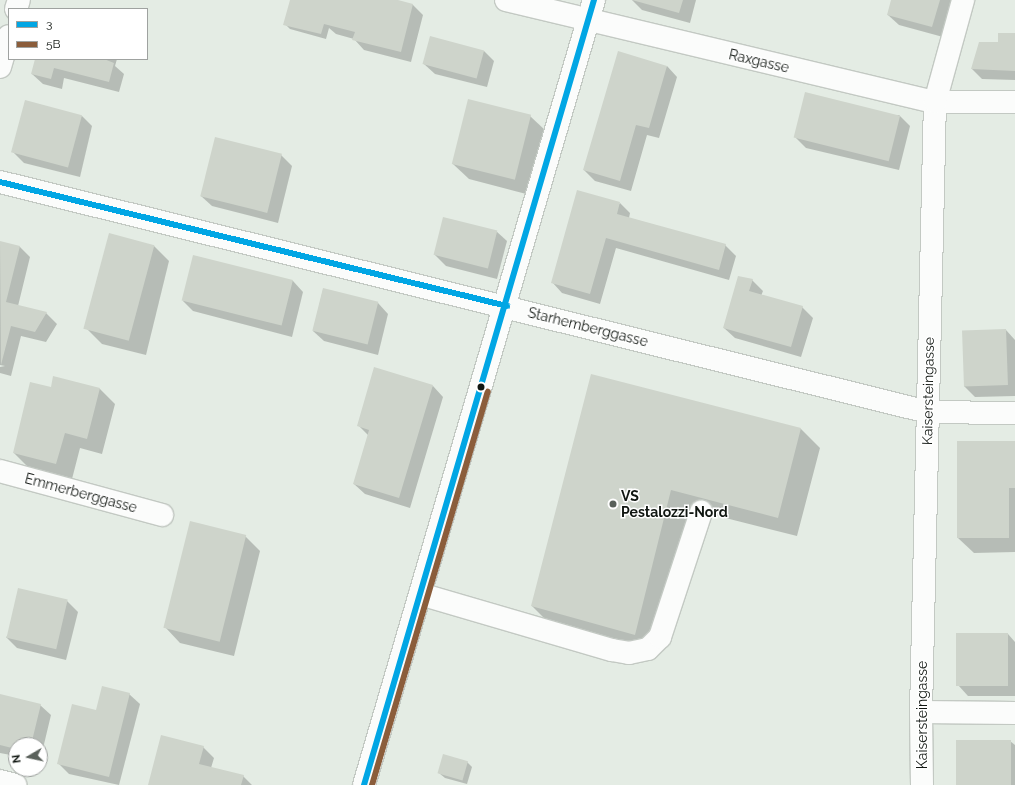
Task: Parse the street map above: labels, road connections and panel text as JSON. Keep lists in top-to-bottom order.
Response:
{
  "streets": {
    "street": [
      "Raxgasse",
      "Starhemberggasse",
      "Kaisersteingasse",
      "Emmerberggasse"
    ]
  },
  "crossings": [
    ["Raxgasse", "Kaisersteingasse"],
    ["Starhemberggasse", "Kaisersteingasse"]
  ],
  "places": ["VS Pestalozzi-Nord"],
  "lines": ["transit line 3", "transit line 5B"],
  "legend": ["3", "5B"],
  "north": "left"
}
